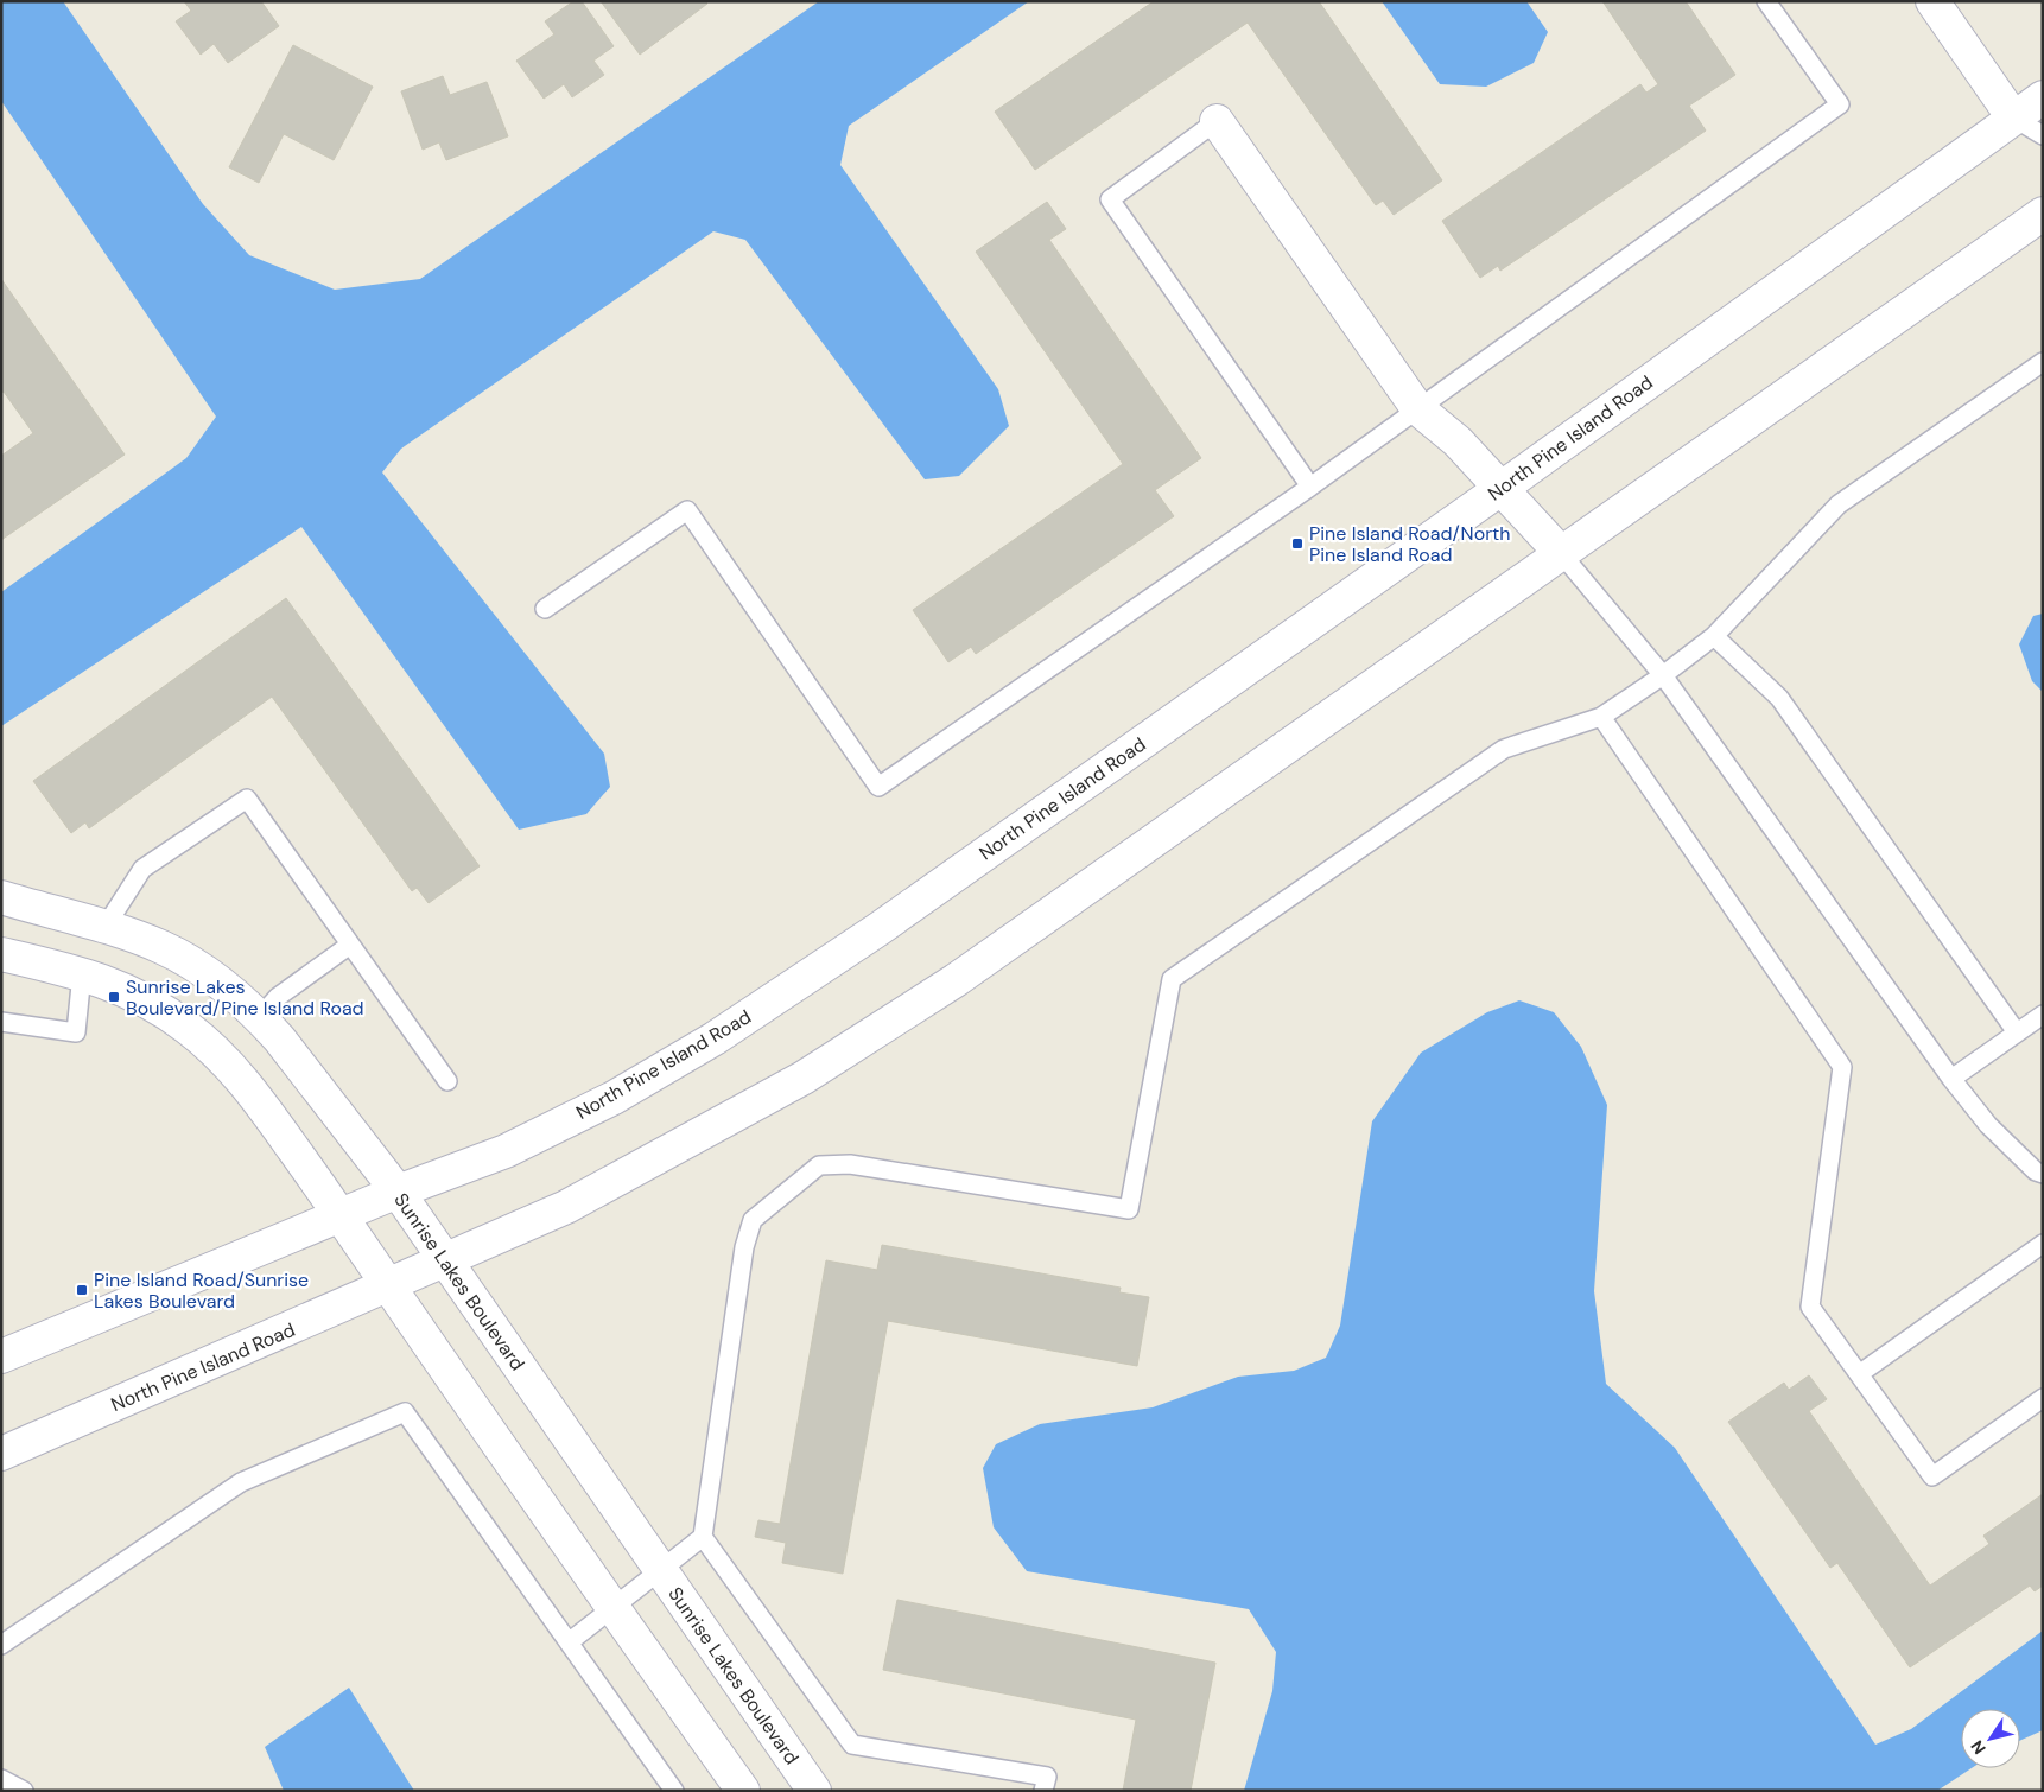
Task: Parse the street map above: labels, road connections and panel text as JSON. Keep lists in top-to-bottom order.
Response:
{
  "streets": {
    "main road": ["North Pine Island Road", "Sunrise Lakes Boulevard"]
  },
  "crossings": [
    ["North Pine Island Road", "Sunrise Lakes Boulevard"]
  ],
  "places": {
    "transit": ["Pine Island Road/North Pine Island Road", "Sunrise Lakes Boulevard/Pine Island Road", "Pine Island Road/Sunrise Lakes Boulevard"]
  },
  "north": "bottom left"
}
